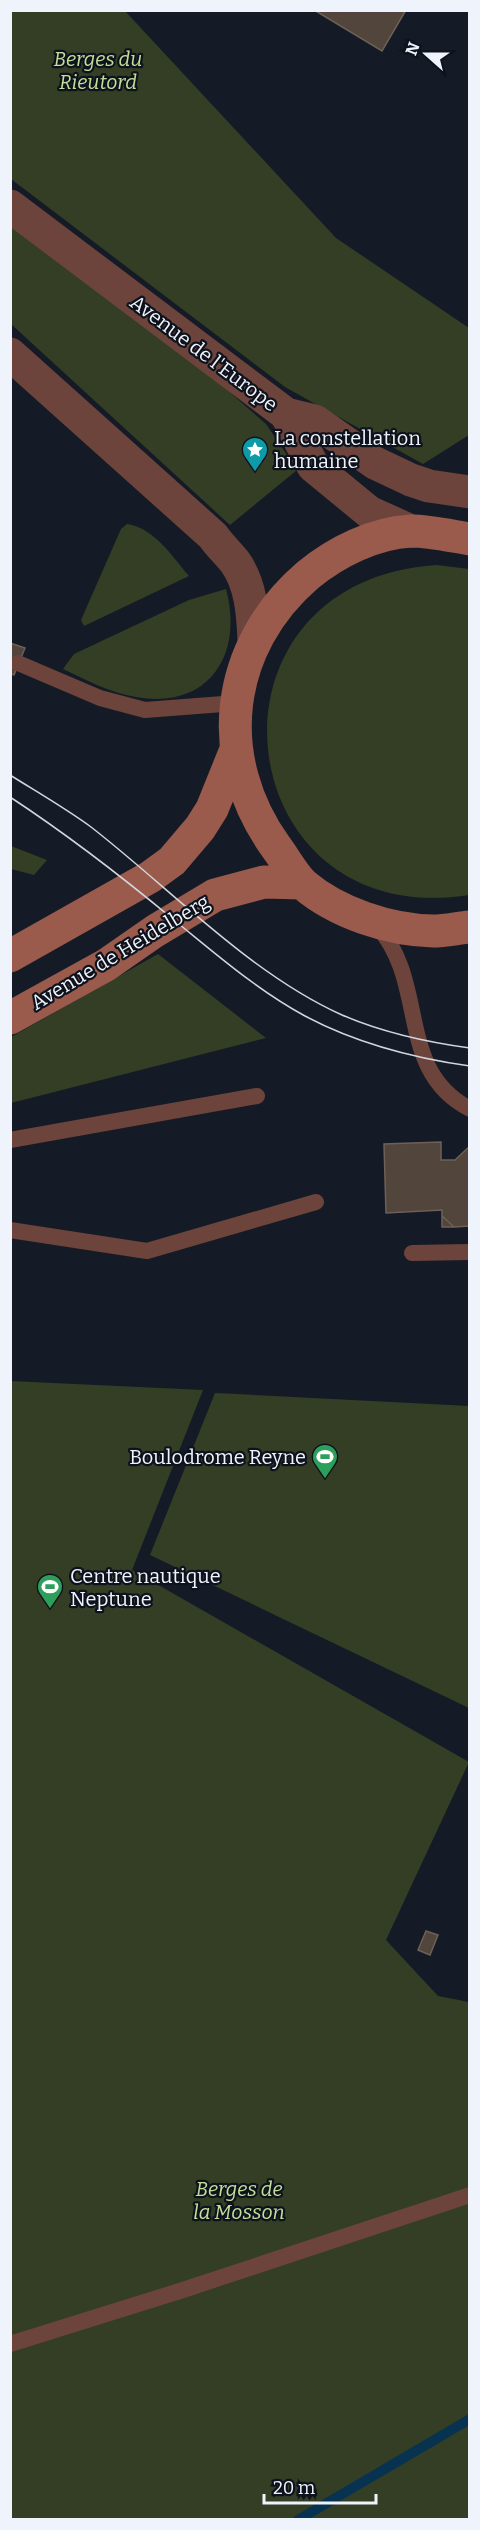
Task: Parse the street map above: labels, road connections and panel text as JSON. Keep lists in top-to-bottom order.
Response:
{
  "streets": {
    "main road": ["Avenue de Heidelberg"],
    "street": ["Avenue de l'Europe"]
  },
  "parks": ["Berges du Rieutord", "Berges de la Mosson"],
  "places": {
    "place": ["La constellation humaine"],
    "sports": ["Boulodrome Reyne", "Centre nautique Neptune"]
  },
  "scale_bar": "20 m",
  "north": "left"
}
